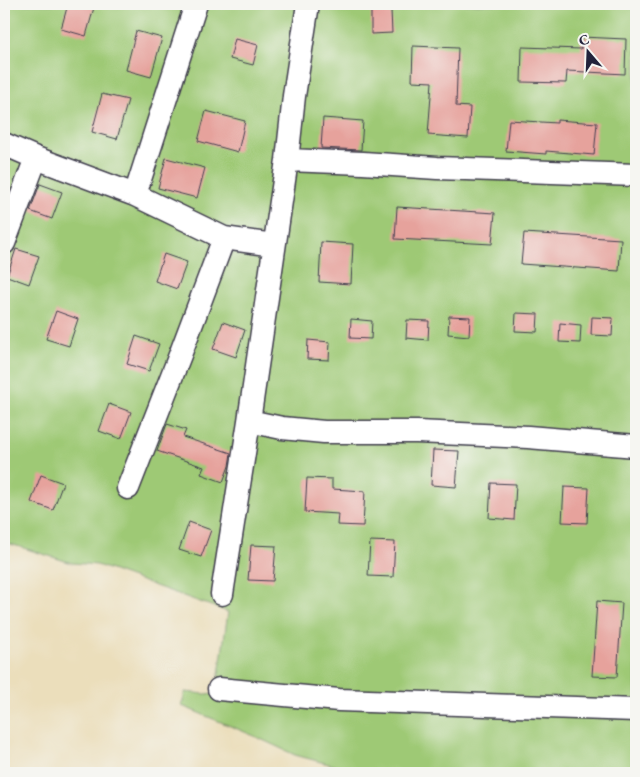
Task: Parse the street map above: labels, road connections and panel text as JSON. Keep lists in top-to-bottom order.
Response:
{
  "north": "top"
}
